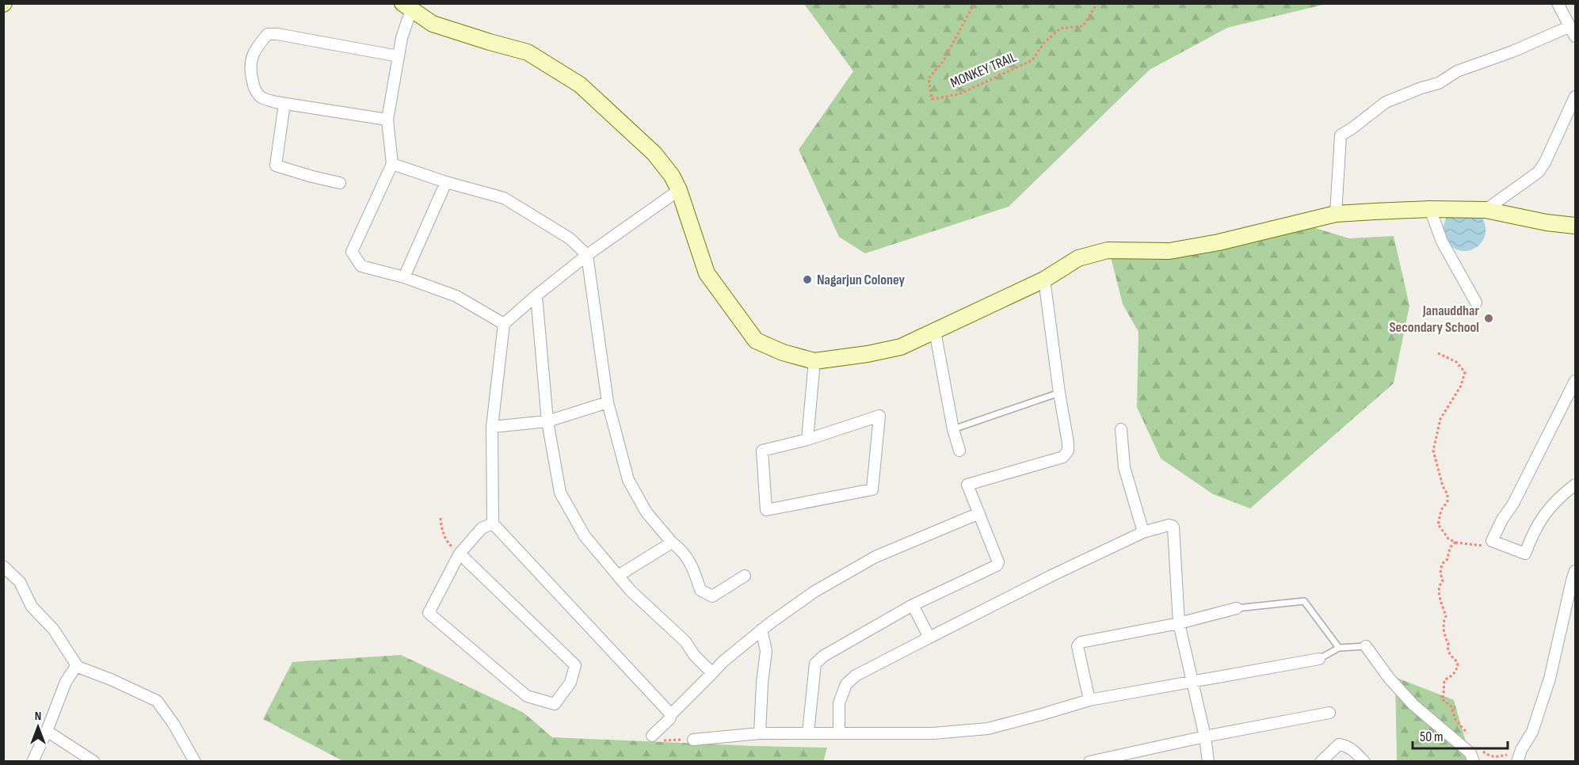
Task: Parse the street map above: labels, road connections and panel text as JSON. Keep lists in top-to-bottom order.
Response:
{
  "streets": {
    "path": ["MONKEY TRAIL"]
  },
  "places": ["Nagarjun Coloney", "Janauddhar Secondary School"],
  "scale_bar": "50 m",
  "north": "top"
}
